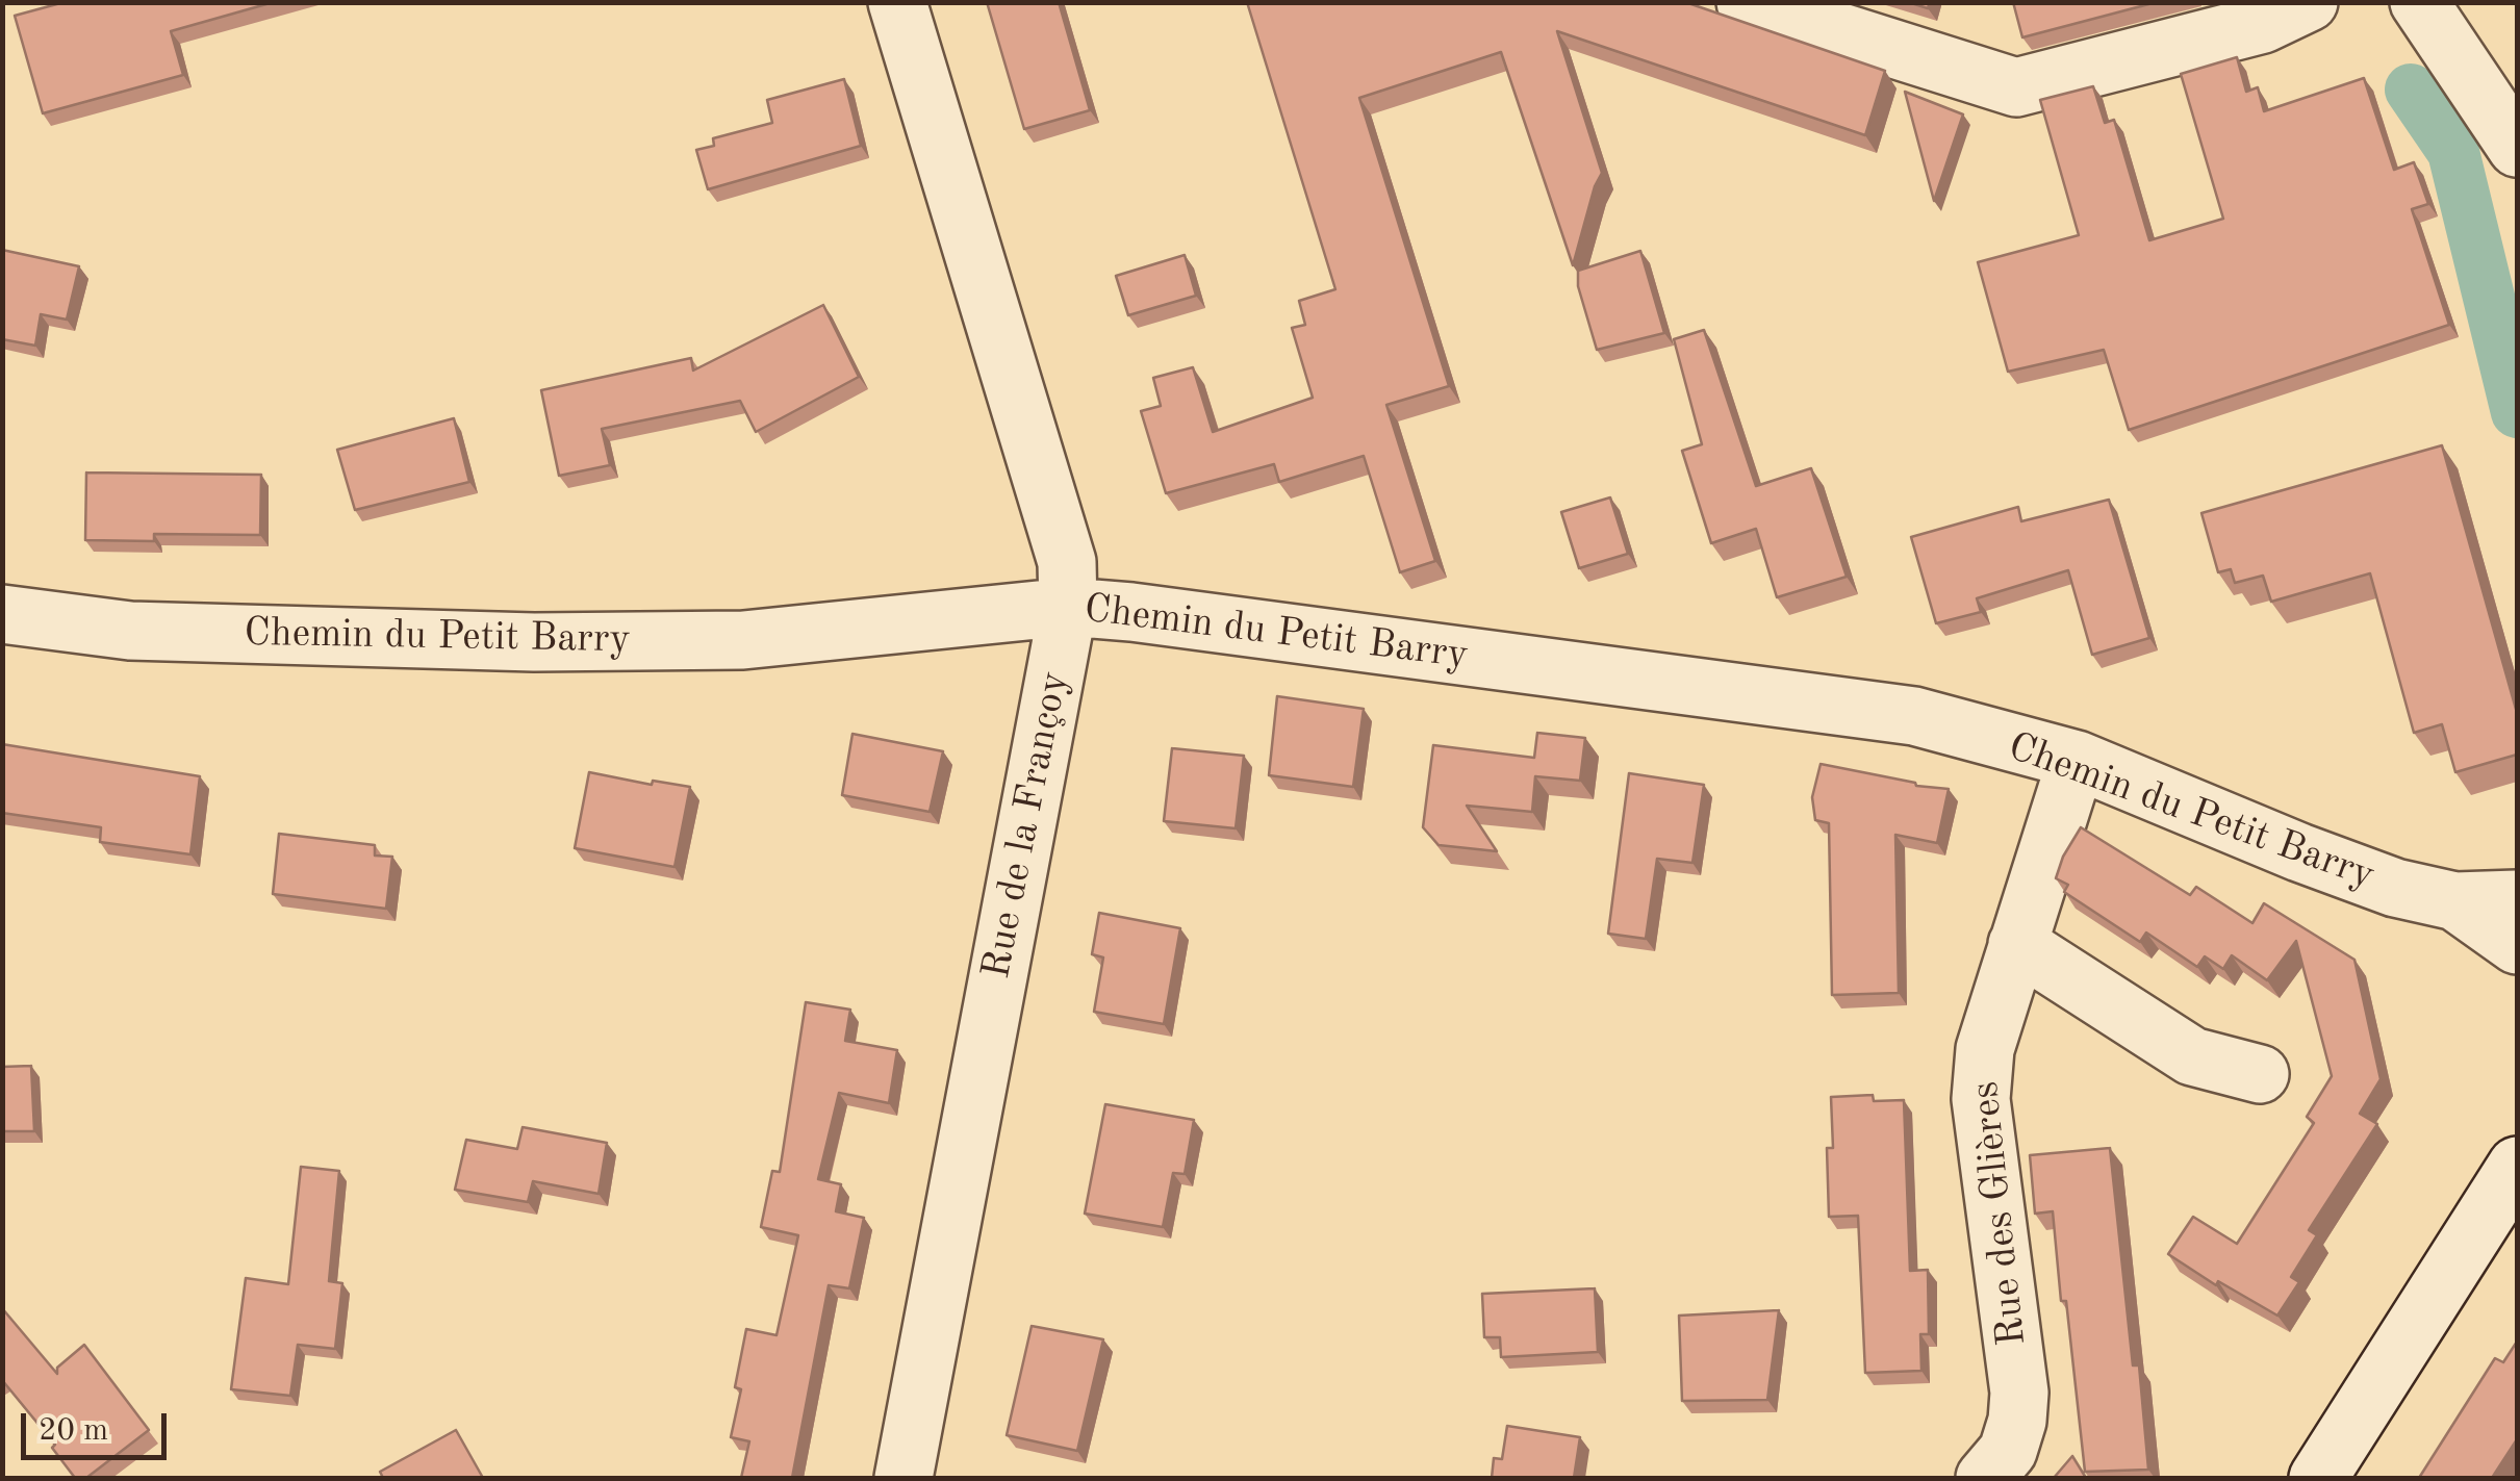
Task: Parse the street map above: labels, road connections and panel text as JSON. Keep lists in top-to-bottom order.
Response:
{
  "streets": {
    "street": ["Chemin du Petit Barry", "Rue de la Françoy", "Rue des Glières"]
  },
  "crossings": [
    ["Chemin du Petit Barry", "Rue de la Françoy"],
    ["Chemin du Petit Barry", "Rue des Glières"]
  ],
  "scale_bar": "20 m"
}
